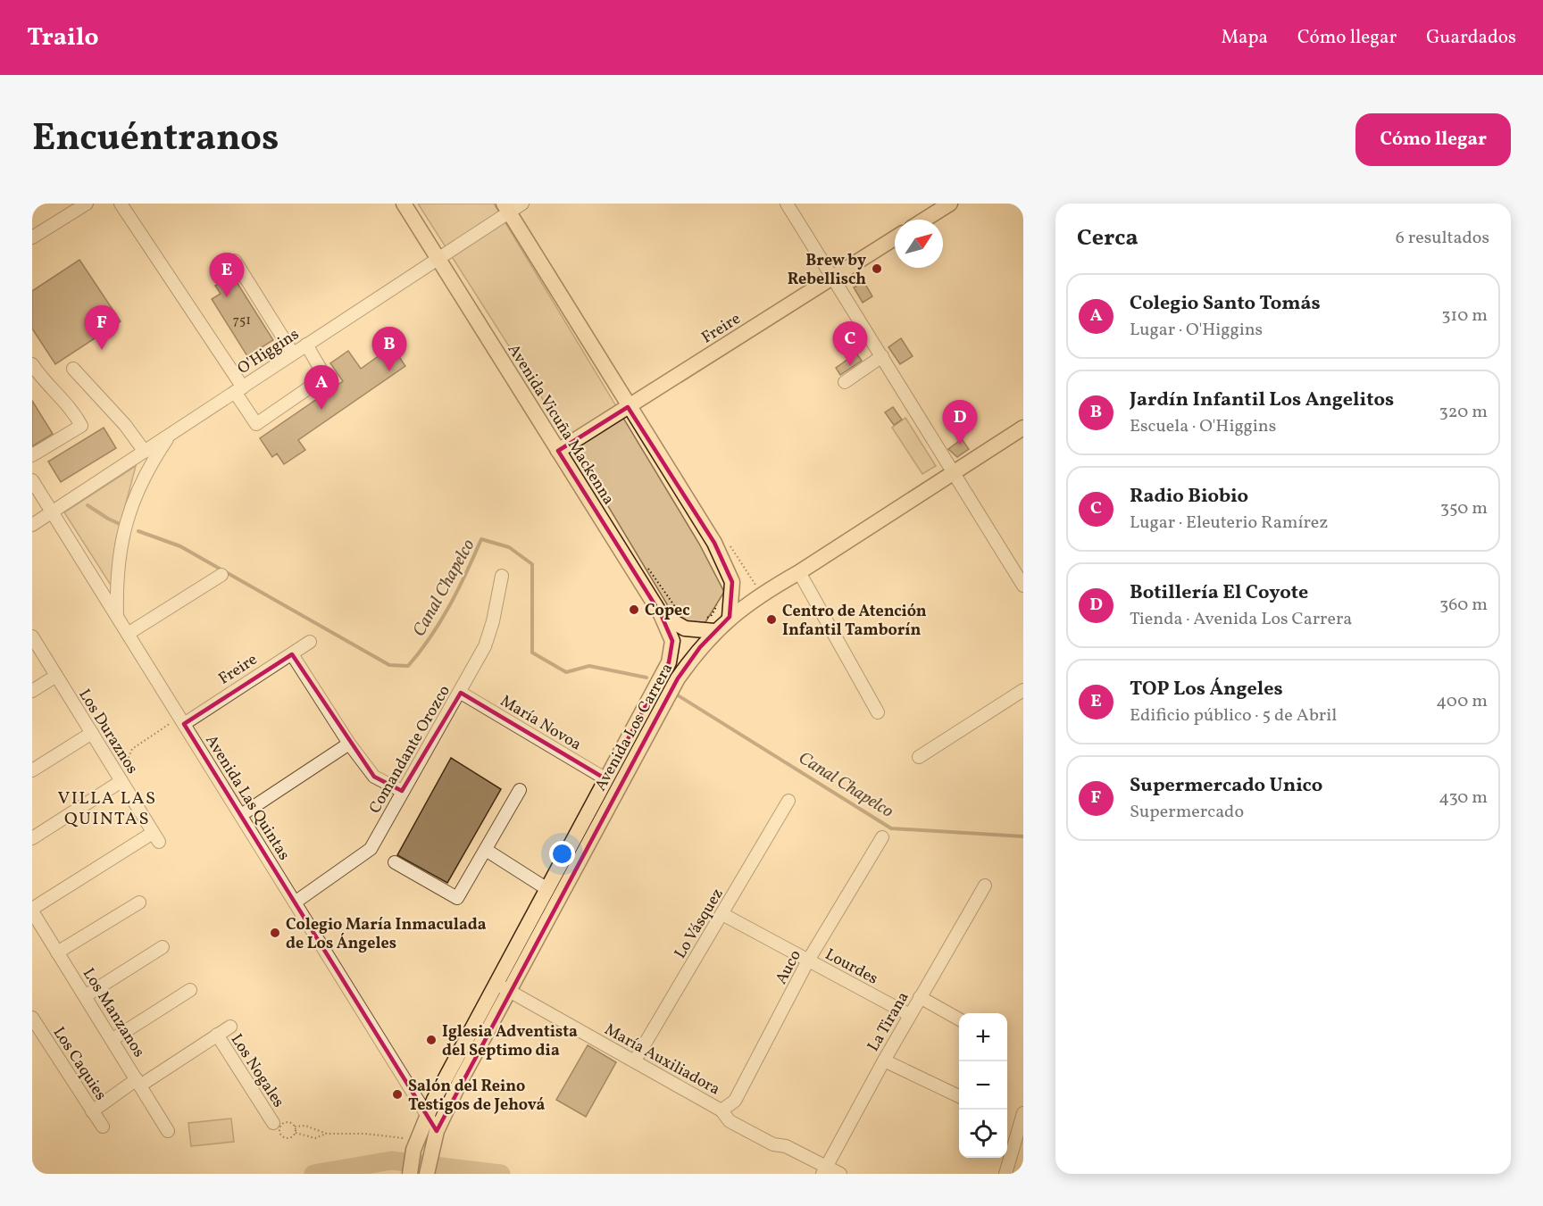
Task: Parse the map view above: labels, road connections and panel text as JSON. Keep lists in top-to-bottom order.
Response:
{
  "streets": {
    "main road": ["Freire", "Avenida Vicuña Mackenna", "Avenida Los Carrera"],
    "street": [
      "O'Higgins",
      "María Novoa",
      "Los Duraznos",
      "Comandante Orozco",
      "Avenida Las Quintas",
      "Lo Vásquez",
      "Lourdes",
      "Auco",
      "Los Manzanos",
      "La Tirana",
      "María Auxiliadora",
      "Los Caquies",
      "Los Nogales"
    ]
  },
  "crossings": [
    ["Freire", "Avenida Vicuña Mackenna"],
    ["Freire", "Avenida Las Quintas"],
    ["O'Higgins", "Avenida Vicuña Mackenna"],
    ["O'Higgins", "Avenida Las Quintas"],
    ["Avenida Vicuña Mackenna", "Avenida Los Carrera"],
    ["María Novoa", "Avenida Los Carrera"],
    ["María Novoa", "Comandante Orozco"],
    ["Avenida Los Carrera", "Avenida Las Quintas"],
    ["Avenida Los Carrera", "María Auxiliadora"],
    ["Los Duraznos", "Los Manzanos"],
    ["Comandante Orozco", "Avenida Las Quintas"],
    ["Lo Vásquez", "Lourdes"],
    ["Lo Vásquez", "María Auxiliadora"],
    ["Lourdes", "Auco"],
    ["Lourdes", "La Tirana"],
    ["Auco", "María Auxiliadora"],
    ["La Tirana", "María Auxiliadora"]
  ],
  "districts": ["VILLA LAS QUINTAS"],
  "water": ["Canal Chapelco"],
  "places": [
    "Brew by Rebellisch",
    "Copec",
    "Centro de Atención Infantil Tamborín",
    "Colegio María Inmaculada de Los Ángeles",
    "Iglesia Adventista del Septimo dia",
    "Salón del Reino Testigos de Jehová"
  ],
  "house_numbers": ["751"],
  "north": "top right",
  "page": {
    "header": "Trailo",
    "nav": ["Mapa", "Cómo llegar", "Guardados"],
    "title": "Encuéntranos",
    "buttons": "Cómo llegar",
    "heading": ["Cerca", "6 resultados"],
    "pins": [
      "E",
      "F",
      "C",
      "B",
      "A",
      "D"
    ],
    "list": [
      {
        "mark": "A",
        "name": "Colegio Santo Tomás",
        "note": "Lugar · O'Higgins",
        "value": "310 m"
      },
      {
        "mark": "B",
        "name": "Jardín Infantil Los Angelitos",
        "note": "Escuela · O'Higgins",
        "value": "320 m"
      },
      {
        "mark": "C",
        "name": "Radio Biobio",
        "note": "Lugar · Eleuterio Ramírez",
        "value": "350 m"
      },
      {
        "mark": "D",
        "name": "Botillería El Coyote",
        "note": "Tienda · Avenida Los Carrera",
        "value": "360 m"
      },
      {
        "mark": "E",
        "name": "TOP Los Ángeles",
        "note": "Edificio público · 5 de Abril",
        "value": "400 m"
      },
      {
        "mark": "F",
        "name": "Supermercado Unico",
        "note": "Supermercado",
        "value": "430 m"
      }
    ],
    "map_buttons": ["+", "−"]
  }
}
